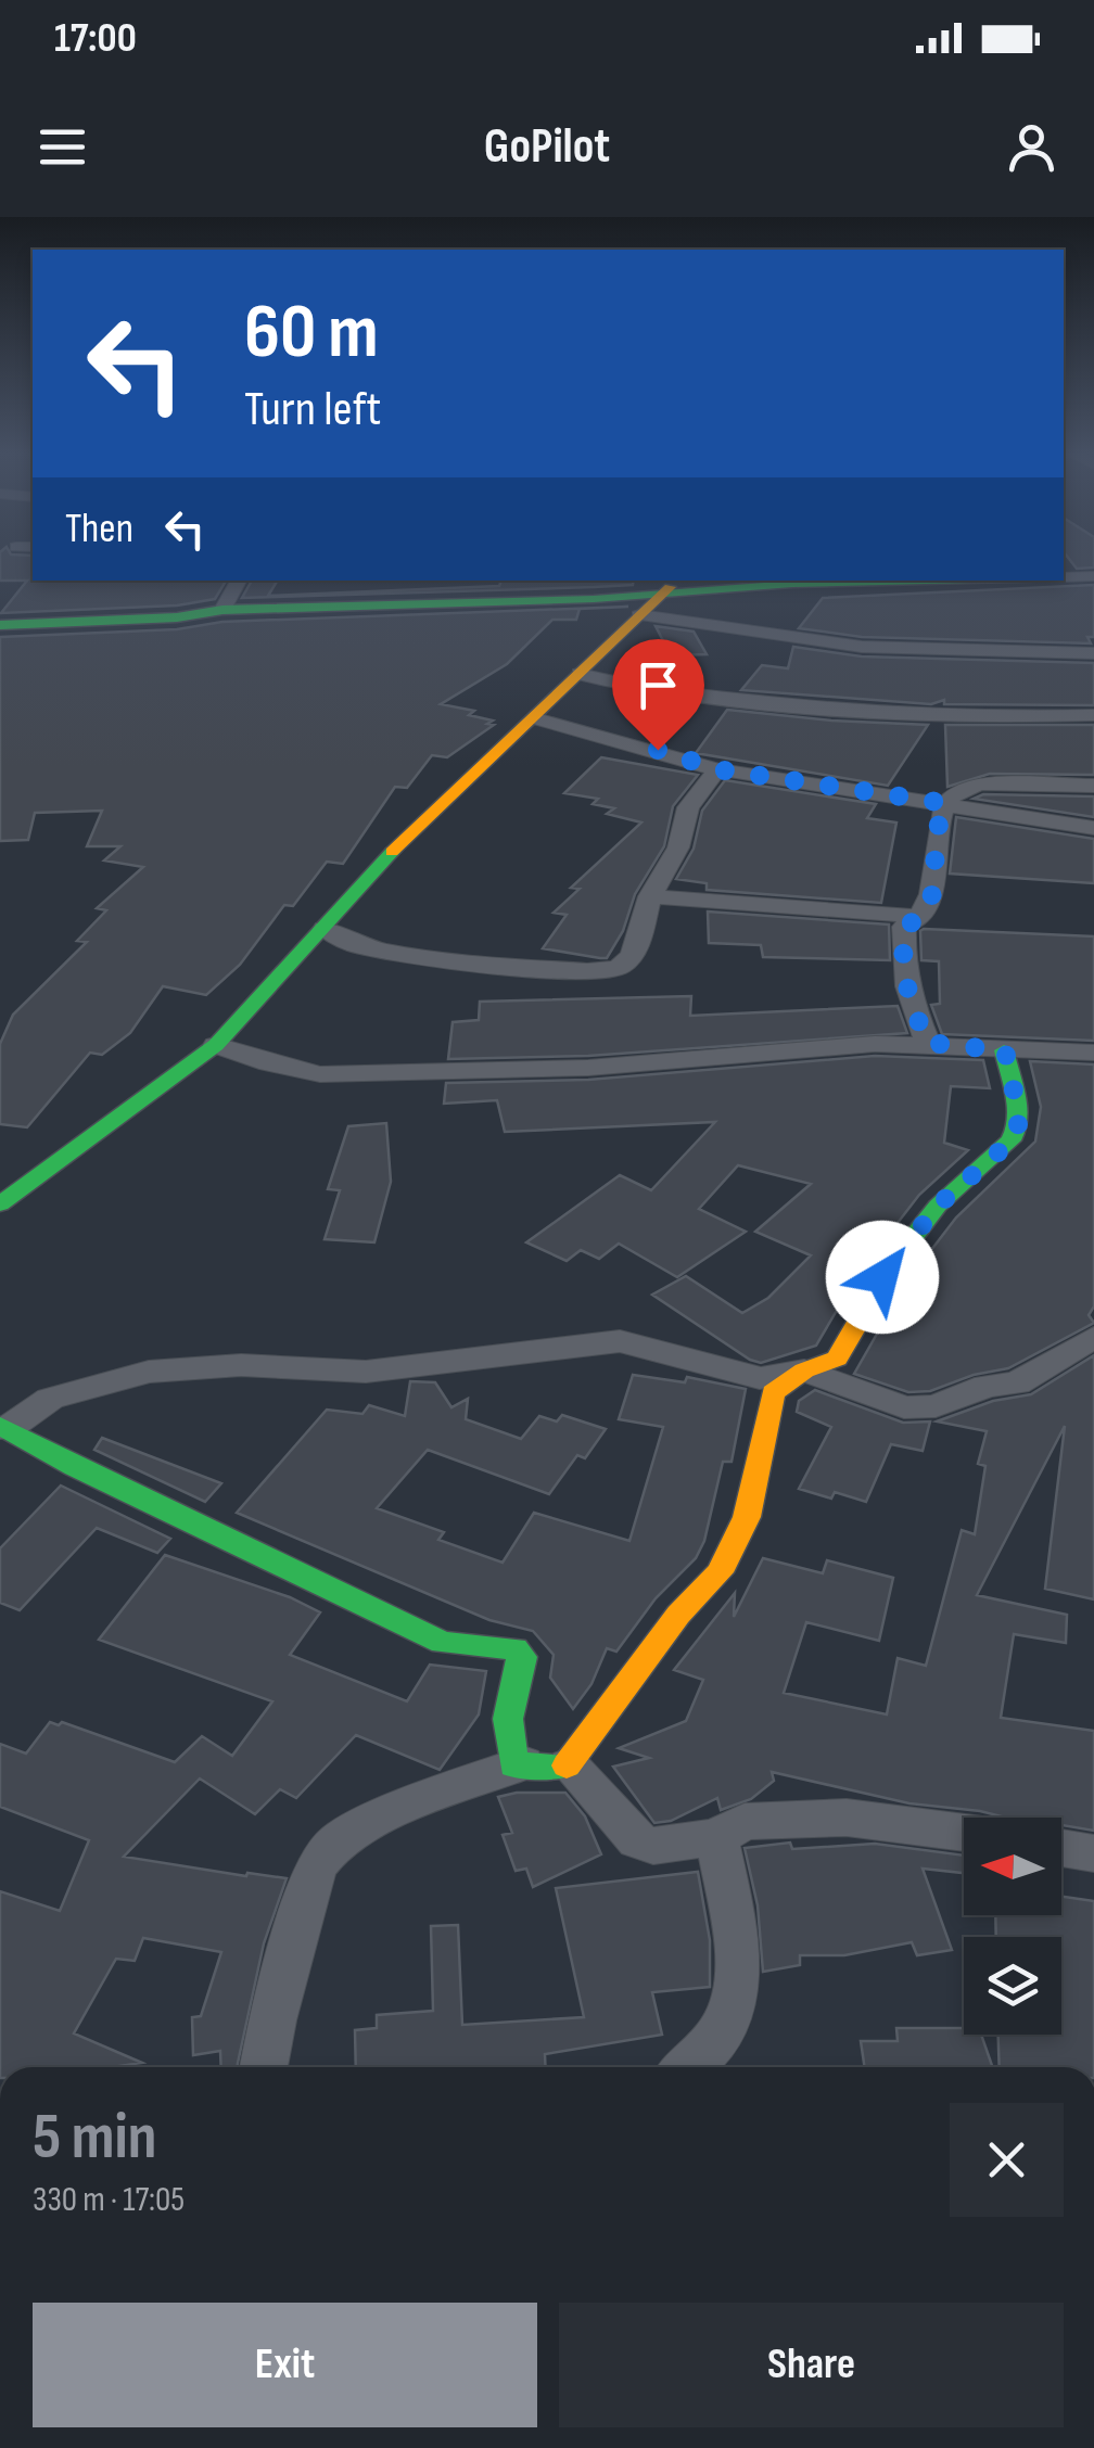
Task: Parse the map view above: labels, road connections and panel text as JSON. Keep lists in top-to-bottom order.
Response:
{
  "north": "left",
  "page": {
    "status": "17:00",
    "header": "GoPilot",
    "turn": ["60 m", "Turn left"],
    "then": "Then",
    "heading": ["5 min", "330 m · 17:05"],
    "buttons": ["Exit", "Share"]
  }
}
